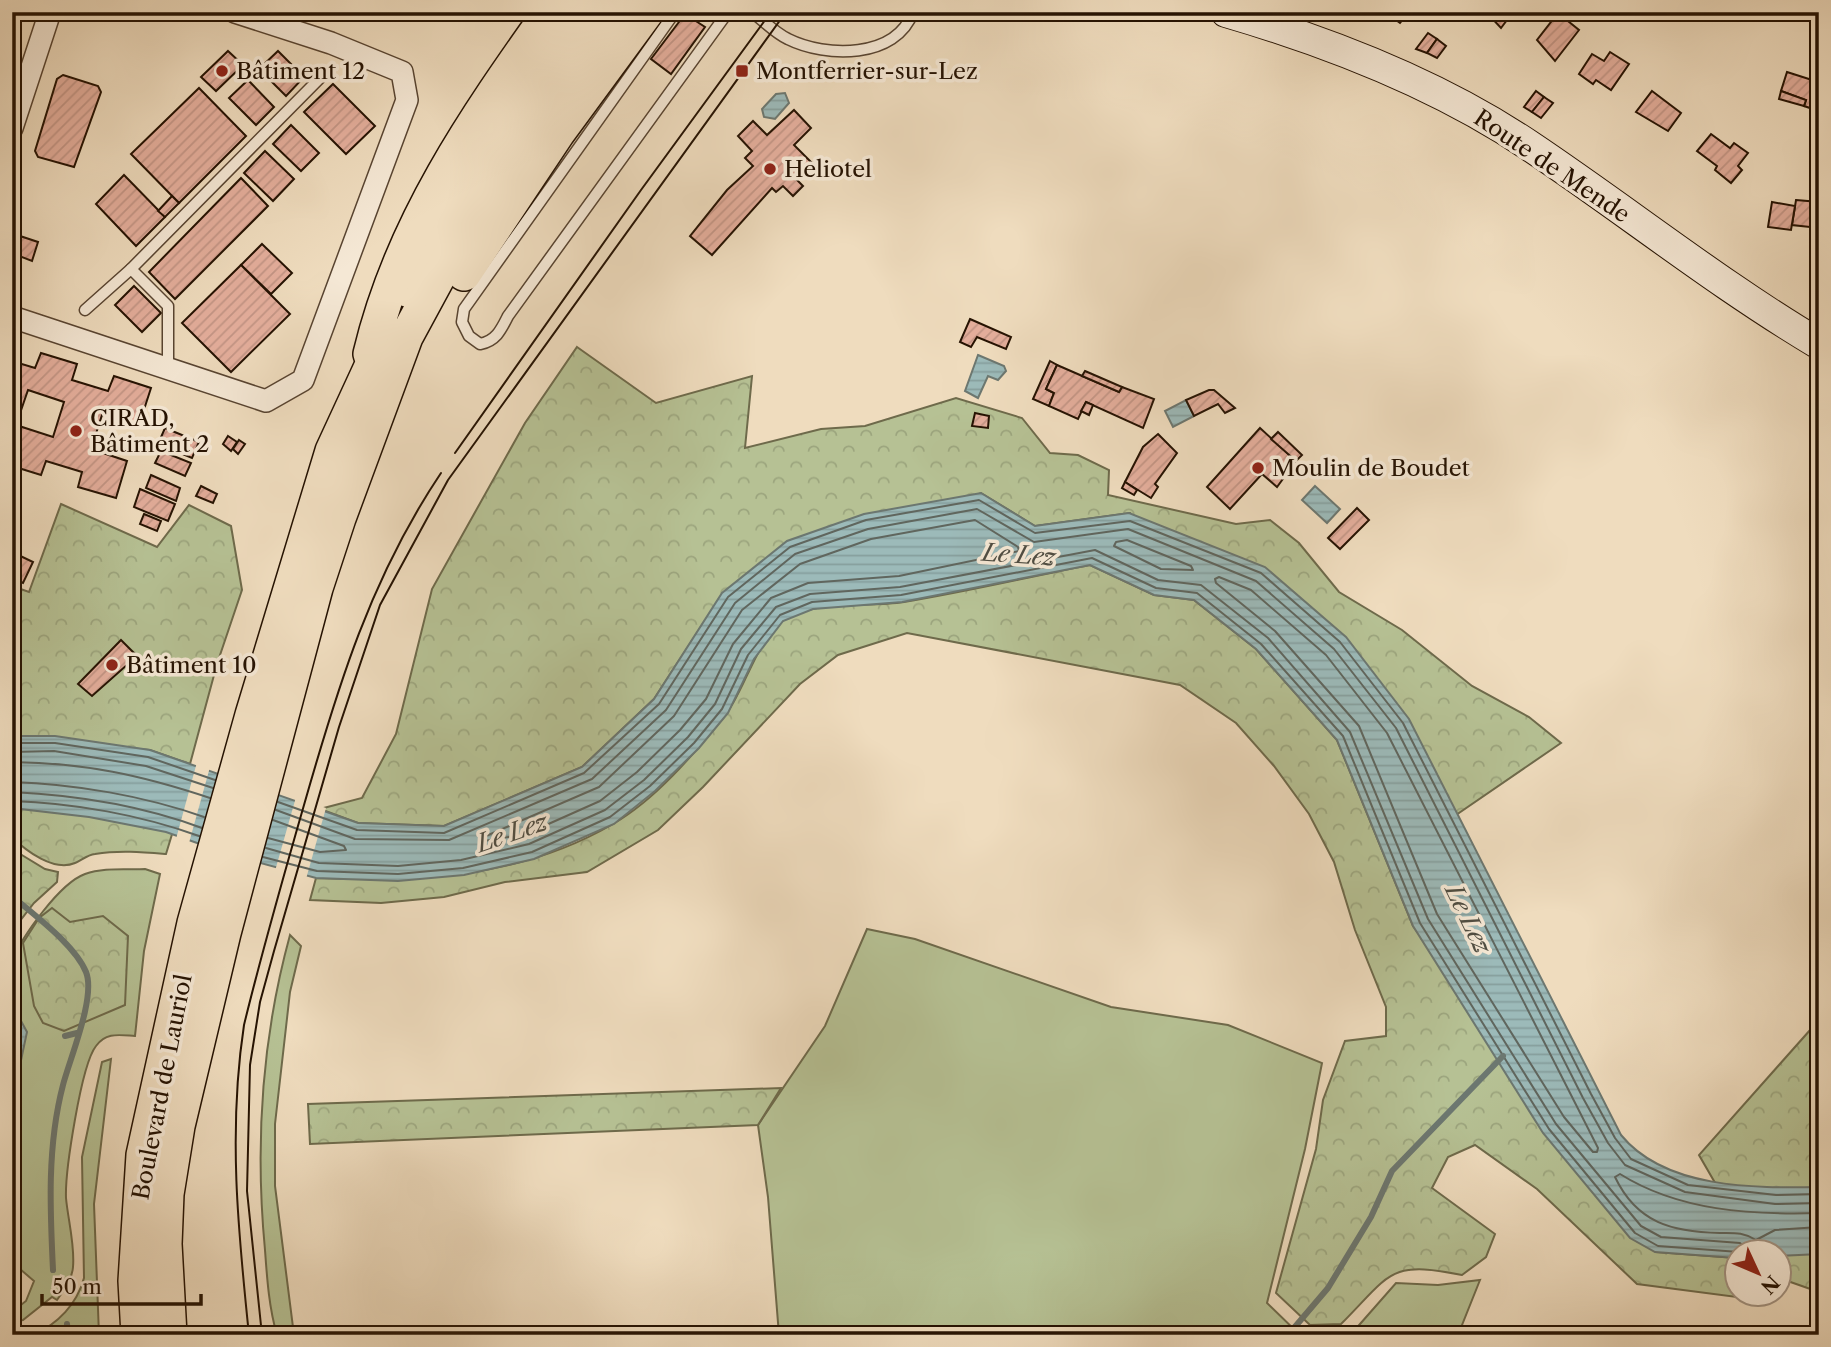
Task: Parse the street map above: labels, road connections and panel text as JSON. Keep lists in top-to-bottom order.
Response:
{
  "streets": {
    "main road": ["Boulevard de Lauriol"],
    "street": ["Route de Mende"]
  },
  "water": ["Le Lez"],
  "places": {
    "other": [
      "Bâtiment 12",
      "Heliotel",
      "CIRAD, Bâtiment 2",
      "Moulin de Boudet",
      "Bâtiment 10"
    ],
    "transit": ["Montferrier-sur-Lez"]
  },
  "scale_bar": "50 m",
  "north": "bottom right"
}
